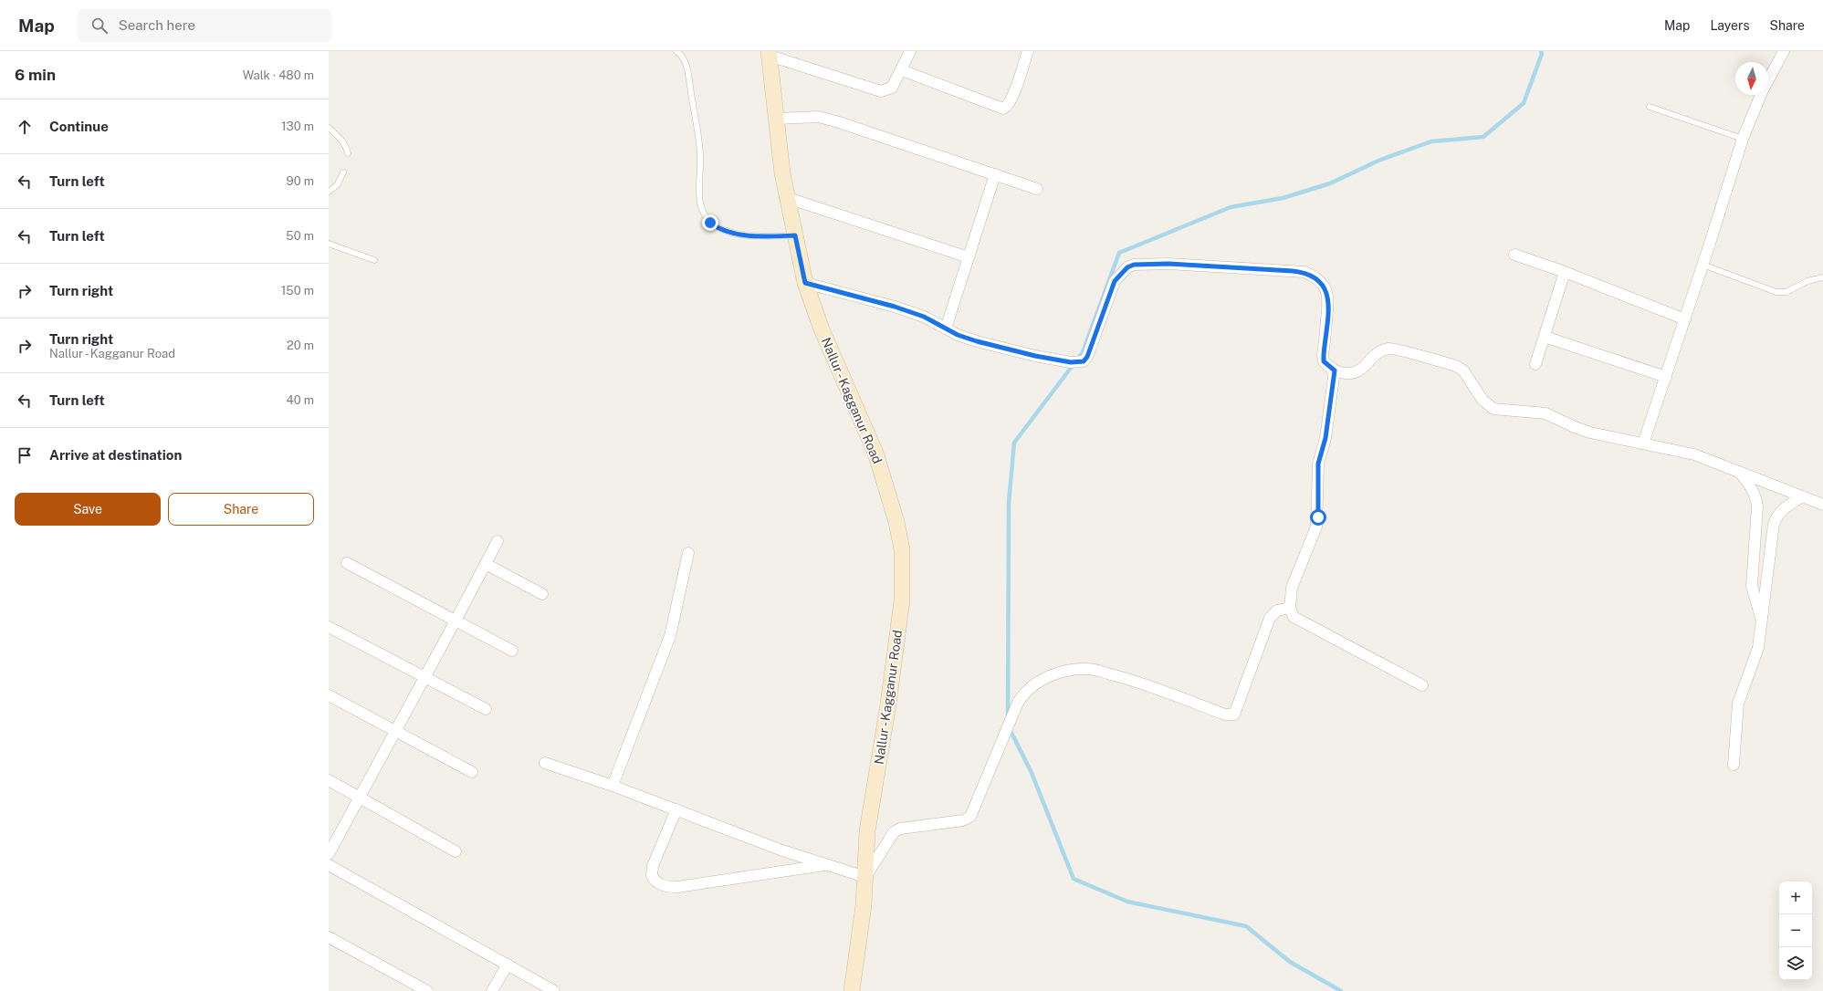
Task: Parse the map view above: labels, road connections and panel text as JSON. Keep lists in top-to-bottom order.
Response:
{
  "streets": {
    "main road": ["Nallur - Kagganur Road"]
  },
  "north": "bottom",
  "page": {
    "header": "Map",
    "search": "Search here",
    "nav": ["Map", "Layers", "Share"],
    "heading": ["6 min", "Walk · 480 m"],
    "list": [
      ["Continue", "130 m"],
      ["Turn left", "90 m"],
      ["Turn left", "50 m"],
      ["Turn right", "150 m"],
      ["Turn right", "Nallur - Kagganur Road", "20 m"],
      ["Turn left", "40 m"],
      "Arrive at destination"
    ],
    "buttons": ["Save", "Share"],
    "map_buttons": ["+", "−"]
  }
}
